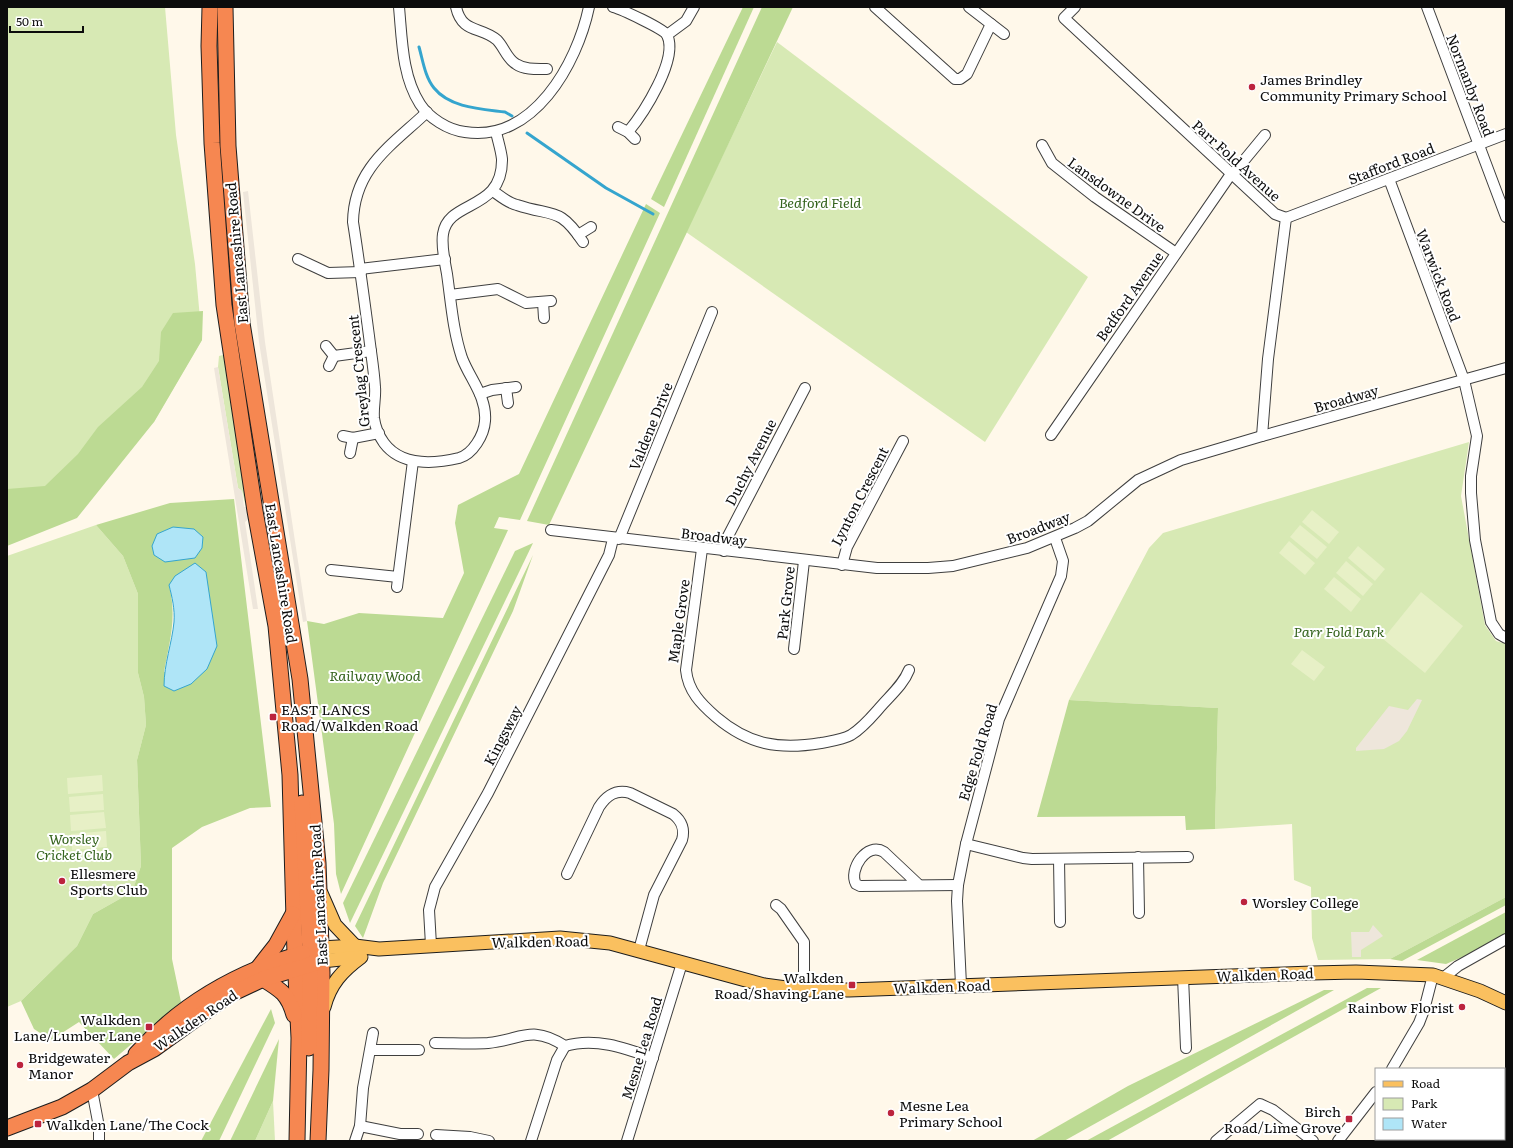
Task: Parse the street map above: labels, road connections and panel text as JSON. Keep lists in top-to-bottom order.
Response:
{
  "streets": {
    "highway": ["East Lancashire Road", "Walkden Road"],
    "street": [
      "Normanby Road",
      "Parr Fold Avenue",
      "Stafford Road",
      "Lansdowne Drive",
      "Warwick Road",
      "Bedford Avenue",
      "Greylag Crescent",
      "Broadway",
      "Valdene Drive",
      "Duchy Avenue",
      "Lynton Crescent",
      "Park Grove",
      "Maple Grove",
      "Kingsway",
      "Edge Fold Road",
      "Mesne Lea Road"
    ]
  },
  "crossings": [
    ["Normanby Road", "Stafford Road"],
    ["Parr Fold Avenue", "Stafford Road"],
    ["Parr Fold Avenue", "Bedford Avenue"],
    ["Parr Fold Avenue", "Broadway"],
    ["Stafford Road", "Warwick Road"],
    ["Lansdowne Drive", "Bedford Avenue"],
    ["East Lancashire Road", "Walkden Road"],
    ["Warwick Road", "Broadway"],
    ["Broadway", "Valdene Drive"],
    ["Broadway", "Duchy Avenue"],
    ["Broadway", "Lynton Crescent"],
    ["Broadway", "Park Grove"],
    ["Broadway", "Maple Grove"],
    ["Broadway", "Kingsway"],
    ["Broadway", "Edge Fold Road"],
    ["Valdene Drive", "Kingsway"],
    ["Kingsway", "Walkden Road"],
    ["Edge Fold Road", "Walkden Road"],
    ["Walkden Road", "Mesne Lea Road"]
  ],
  "parks": [
    "Bedford Field",
    "Parr Fold Park",
    "Railway Wood",
    "Worsley Cricket Club"
  ],
  "places": {
    "other": [
      "James Brindley Community Primary School",
      "Ellesmere Sports Club",
      "Worsley College",
      "Rainbow Florist",
      "Bridgewater Manor",
      "Mesne Lea Primary School"
    ],
    "transit": [
      "EAST LANCS Road/Walkden Road",
      "Walkden Road/Shaving Lane",
      "Walkden Lane/Lumber Lane",
      "Birch Road/Lime Grove",
      "Walkden Lane/The Cock"
    ]
  },
  "legend": ["Road", "Park", "Water"],
  "scale_bar": "50 m"
}
